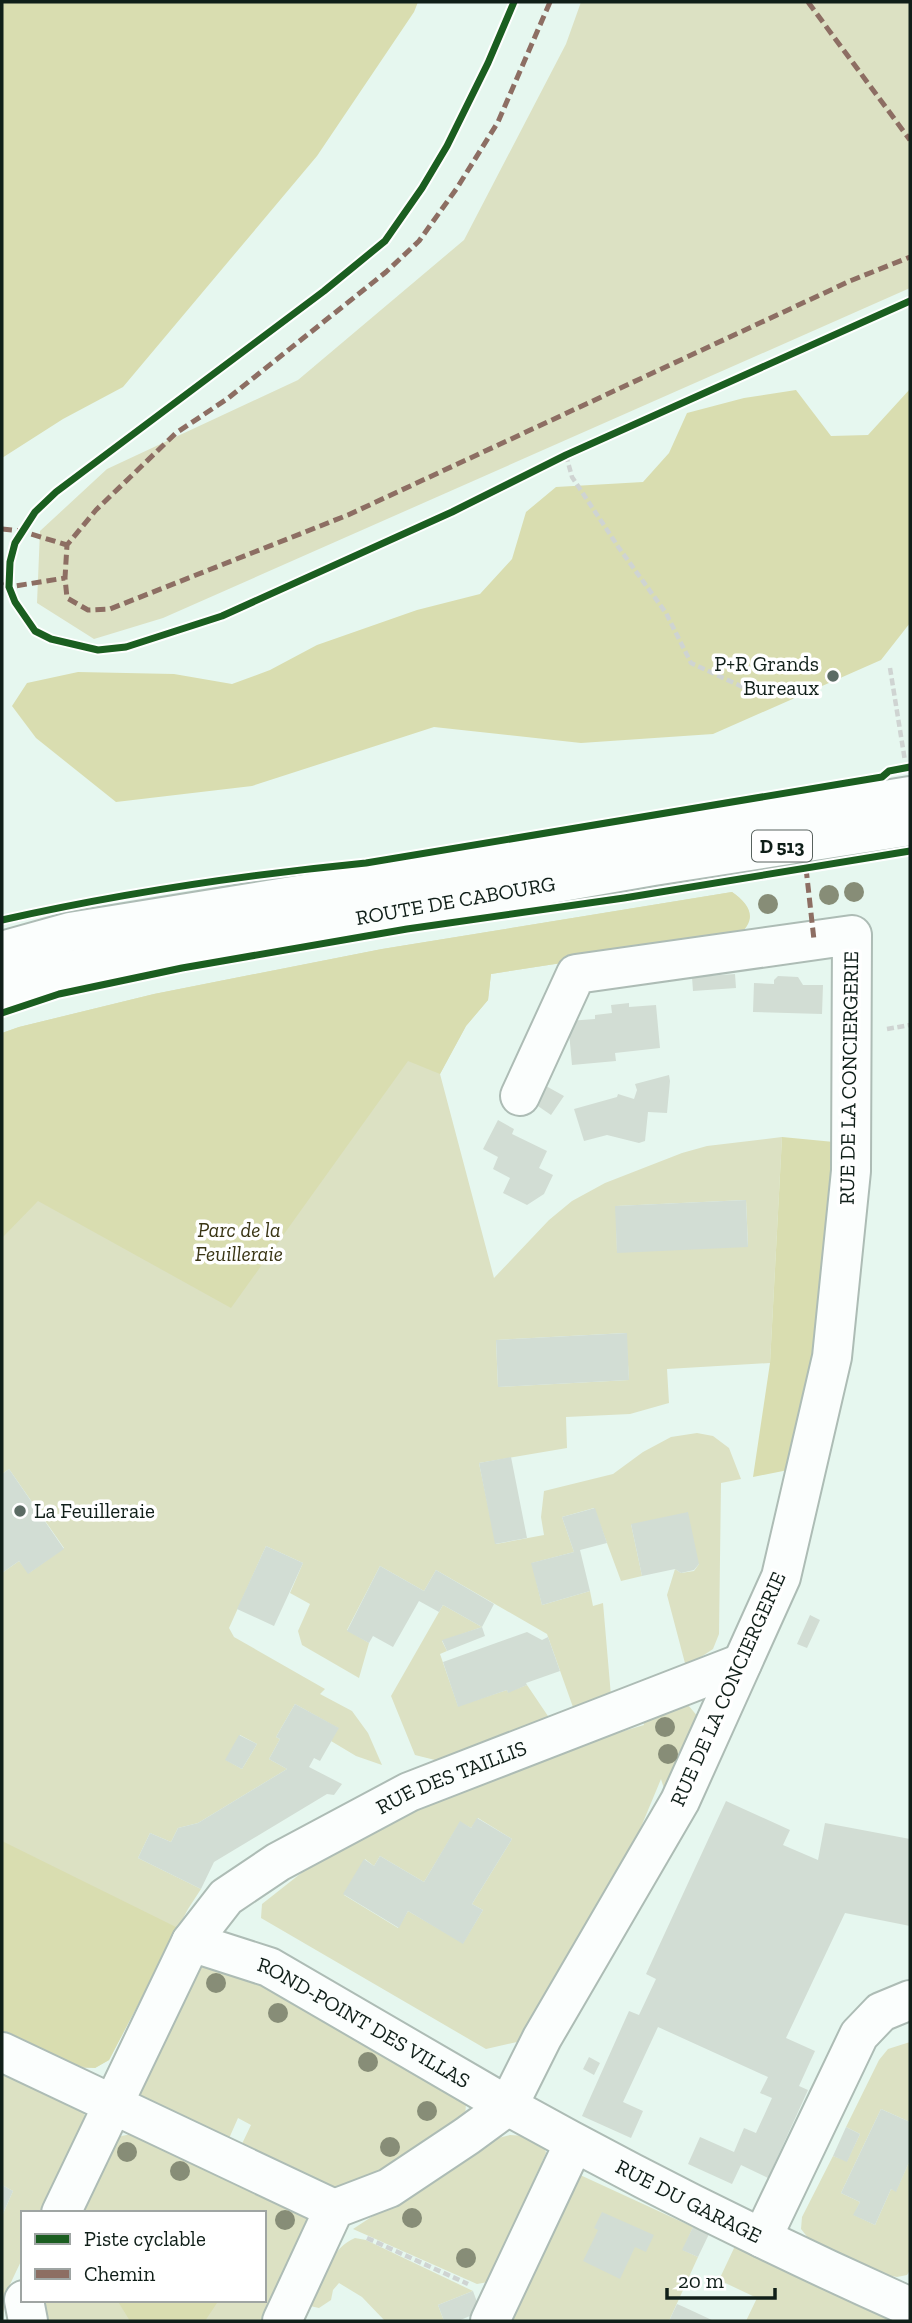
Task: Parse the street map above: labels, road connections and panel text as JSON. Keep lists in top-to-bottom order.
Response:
{
  "streets": {
    "street": [
      "D 513",
      "ROUTE DE CABOURG",
      "RUE DE LA CONCIERGERIE",
      "RUE DES TAILLIS",
      "ROND-POINT DES VILLAS",
      "RUE DU GARAGE"
    ]
  },
  "crossings": [
    ["RUE DE LA CONCIERGERIE", "RUE DES TAILLIS"],
    ["RUE DE LA CONCIERGERIE", "ROND-POINT DES VILLAS"],
    ["RUE DE LA CONCIERGERIE", "RUE DU GARAGE"],
    ["RUE DES TAILLIS", "ROND-POINT DES VILLAS"],
    ["ROND-POINT DES VILLAS", "RUE DU GARAGE"]
  ],
  "parks": ["Parc de la Feuilleraie"],
  "places": ["P+R Grands Bureaux", "La Feuilleraie"],
  "legend": ["Piste cyclable", "Chemin"],
  "scale_bar": "20 m"
}
